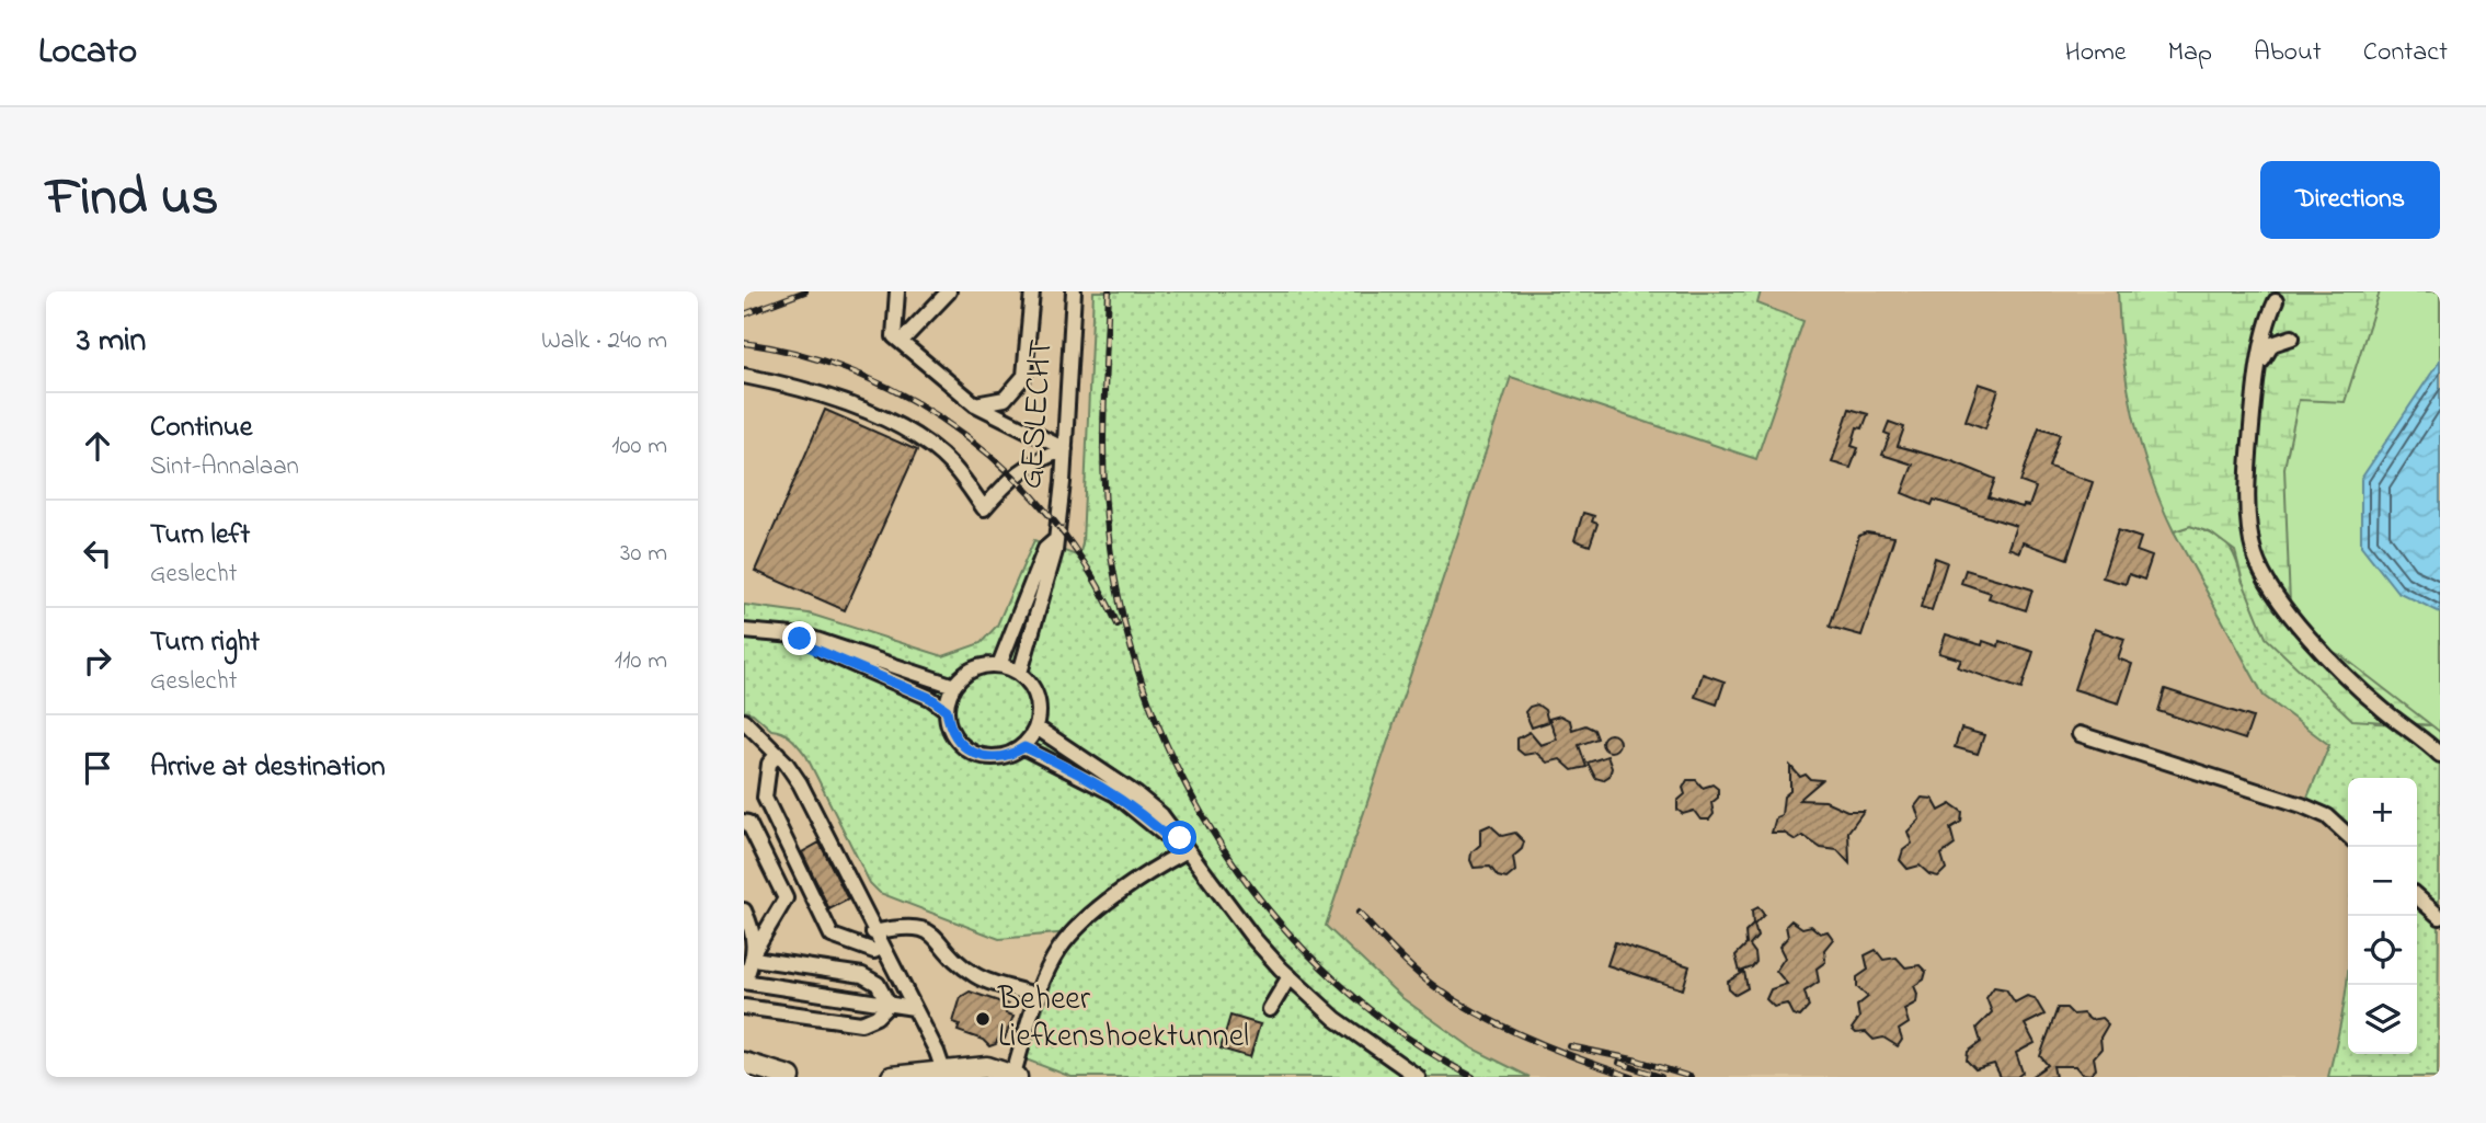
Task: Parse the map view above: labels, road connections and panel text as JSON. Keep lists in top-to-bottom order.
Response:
{
  "streets": {
    "street": ["GESLECHT"]
  },
  "places": ["Beheer Liefkenshoektunnel"],
  "page": {
    "header": "Locato",
    "nav": [
      "Home",
      "Map",
      "About",
      "Contact"
    ],
    "title": "Find us",
    "buttons": "Directions",
    "heading": ["3 min", "Walk · 240 m"],
    "list": [
      ["Continue", "Sint-Annalaan", "100 m"],
      ["Turn left", "Geslecht", "30 m"],
      ["Turn right", "Geslecht", "110 m"],
      "Arrive at destination"
    ],
    "map_buttons": ["+", "−"]
  }
}
